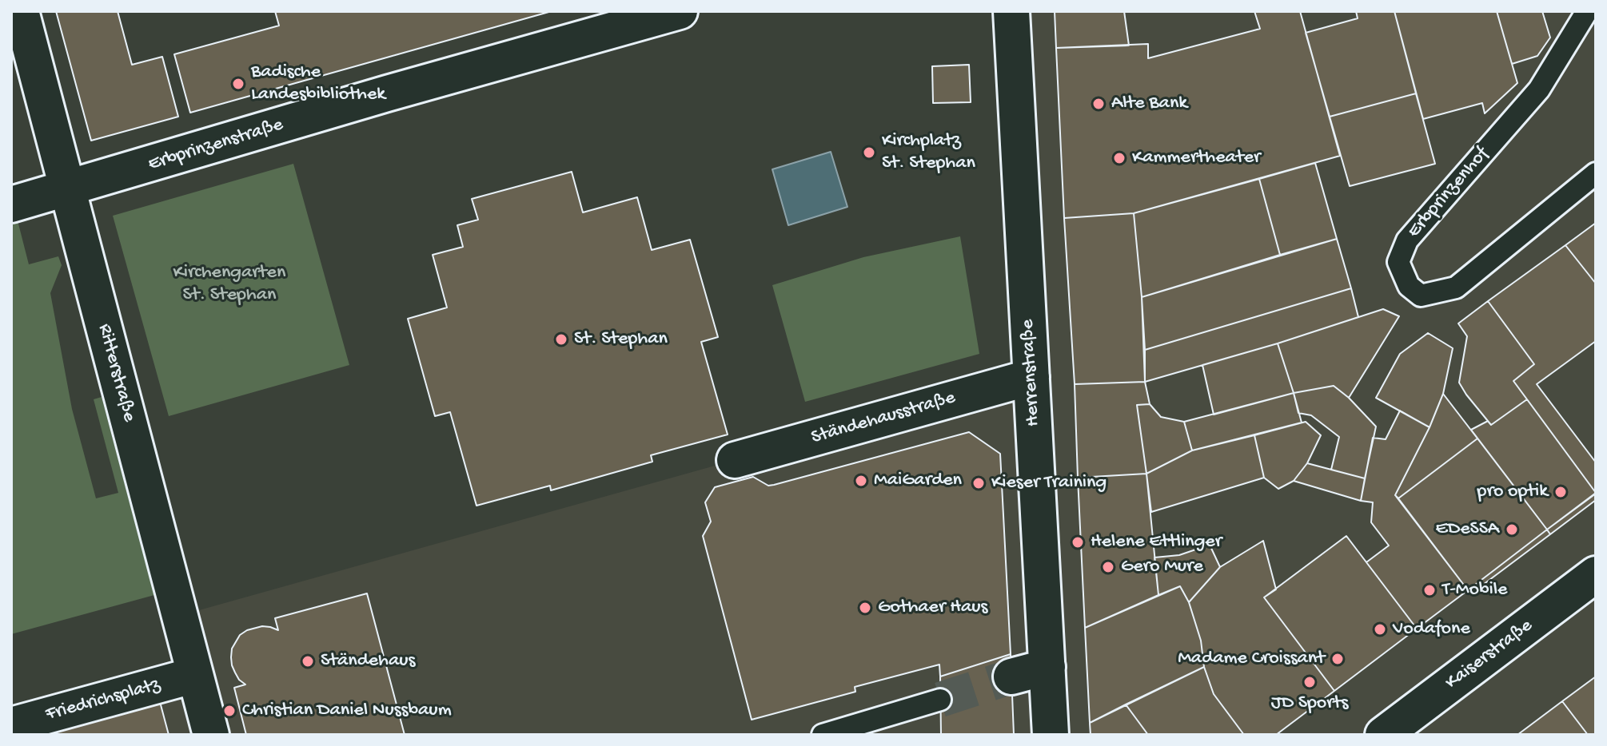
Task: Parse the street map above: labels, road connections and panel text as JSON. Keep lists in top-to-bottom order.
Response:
{
  "streets": {
    "street": [
      "Erbprinzenstraße",
      "Ritterstraße",
      "Herrenstraße",
      "Ständehausstraße",
      "Kaiserstraße",
      "Friedrichsplatz"
    ],
    "lane": ["Erbprinzenhof"]
  },
  "crossings": [
    ["Erbprinzenstraße", "Ritterstraße"],
    ["Ritterstraße", "Friedrichsplatz"],
    ["Herrenstraße", "Ständehausstraße"]
  ],
  "parks": ["Kirchengarten St. Stephan"],
  "places": [
    "Badische Landesbibliothek",
    "Alte Bank",
    "Kirchplatz St. Stephan",
    "Kammertheater",
    "St. Stephan",
    "MaiGarden",
    "Kieser Training",
    "pro optik",
    "EDeSSA",
    "Helene Ettlinger",
    "Gero Mure",
    "T-Mobile",
    "Gothaer Haus",
    "Vodafone",
    "Madame Croissant",
    "Ständehaus",
    "JD Sports",
    "Christian Daniel Nussbaum"
  ]
}
